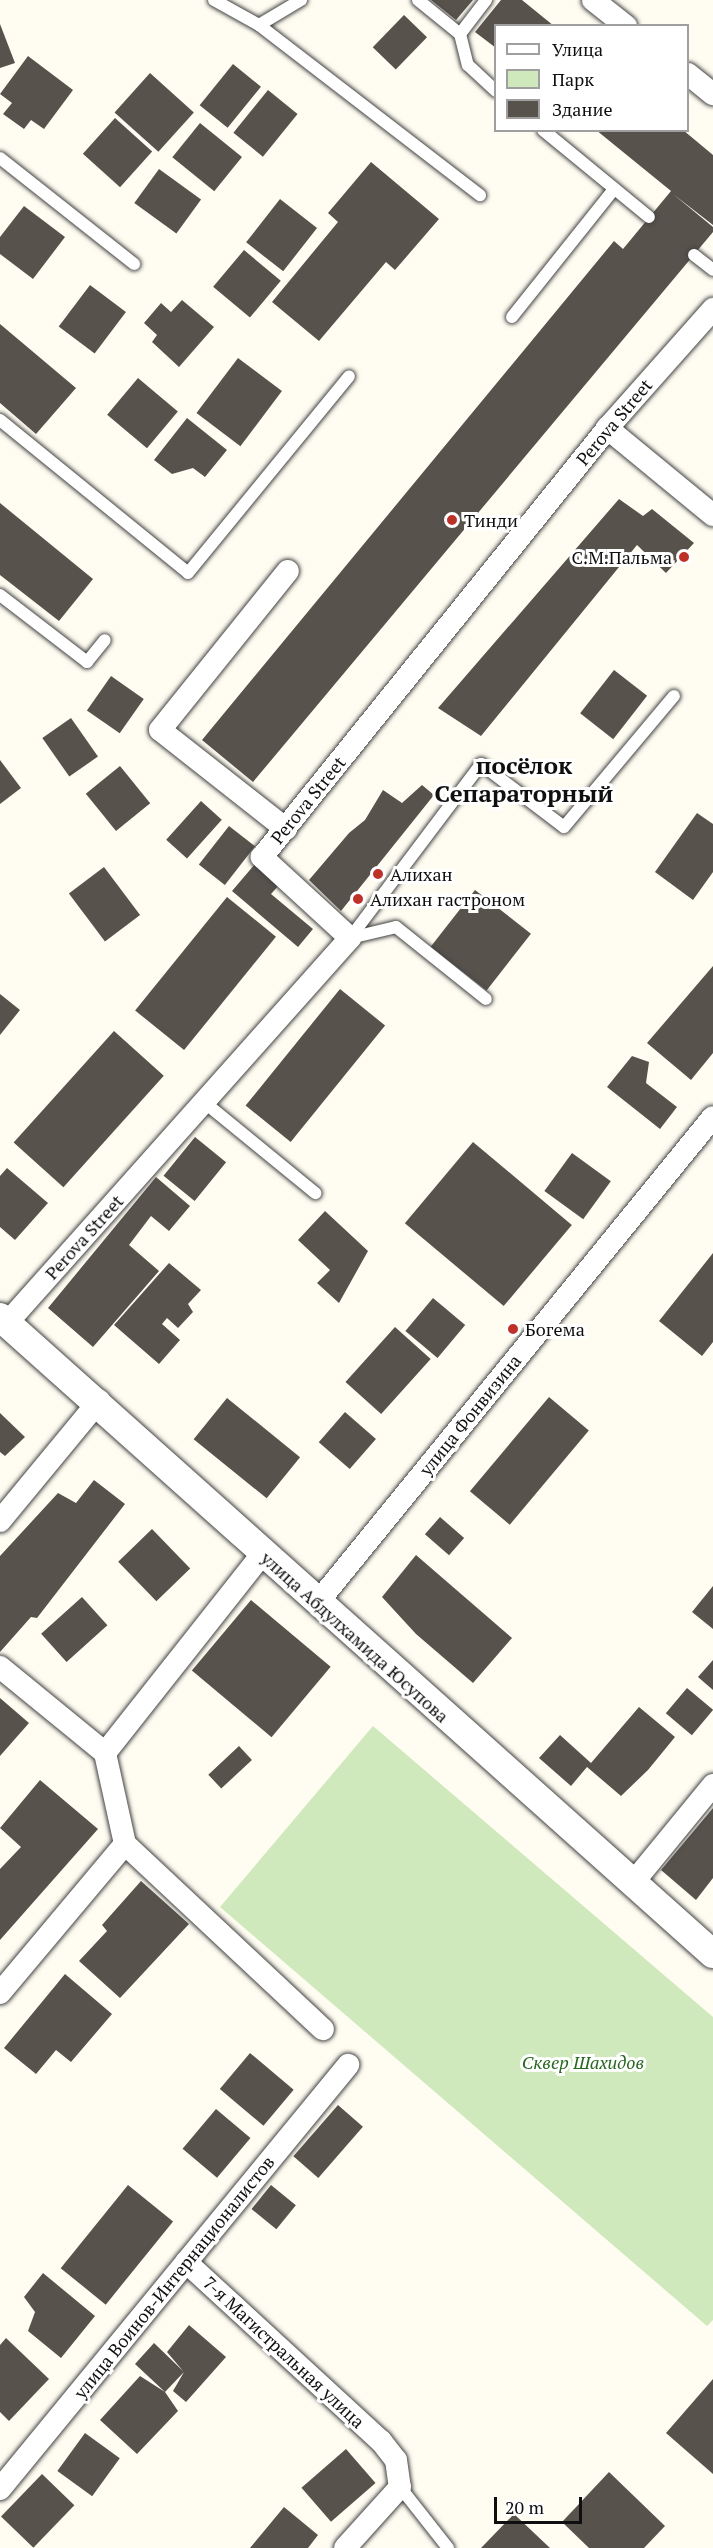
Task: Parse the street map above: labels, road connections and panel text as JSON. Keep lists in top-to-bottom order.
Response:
{
  "streets": {
    "street": [
      "Perova Street",
      "улица Фонвизина",
      "улица Абдулхамида Юсупова",
      "улица Воинов-Интернационалистов",
      "7-я Магистральная улица"
    ]
  },
  "crossings": [
    ["Perova Street", "улица Абдулхамида Юсупова"],
    ["улица Фонвизина", "улица Абдулхамида Юсупова"],
    ["улица Воинов-Интернационалистов", "7-я Магистральная улица"]
  ],
  "districts": ["посёлок Сепараторный"],
  "parks": ["Сквер Шахидов"],
  "places": [
    "Тинди",
    "С.М.Пальма",
    "Алихан",
    "Алихан гастроном",
    "Богема"
  ],
  "legend": ["Улица", "Парк", "Здание"],
  "scale_bar": "20 m"
}
